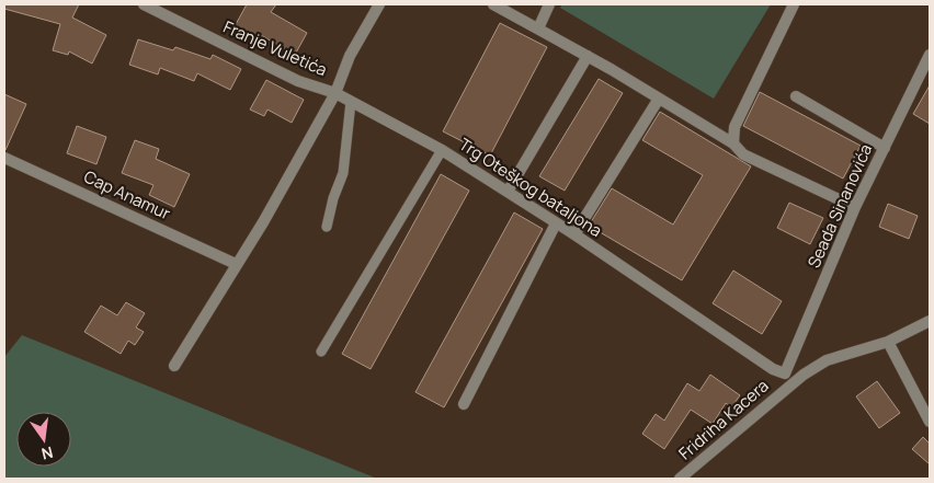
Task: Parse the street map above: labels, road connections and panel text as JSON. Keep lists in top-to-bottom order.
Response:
{
  "streets": {
    "street": [
      "Franje Vuletića",
      "Trg Oteškog bataljona",
      "Cap Anamur",
      "Seada Sinanovića",
      "Fridriha Kacera"
    ]
  },
  "crossings": [
    ["Franje Vuletića", "Trg Oteškog bataljona"],
    ["Trg Oteškog bataljona", "Seada Sinanovića"],
    ["Trg Oteškog bataljona", "Fridriha Kacera"],
    ["Seada Sinanovića", "Fridriha Kacera"]
  ],
  "north": "bottom"
}
